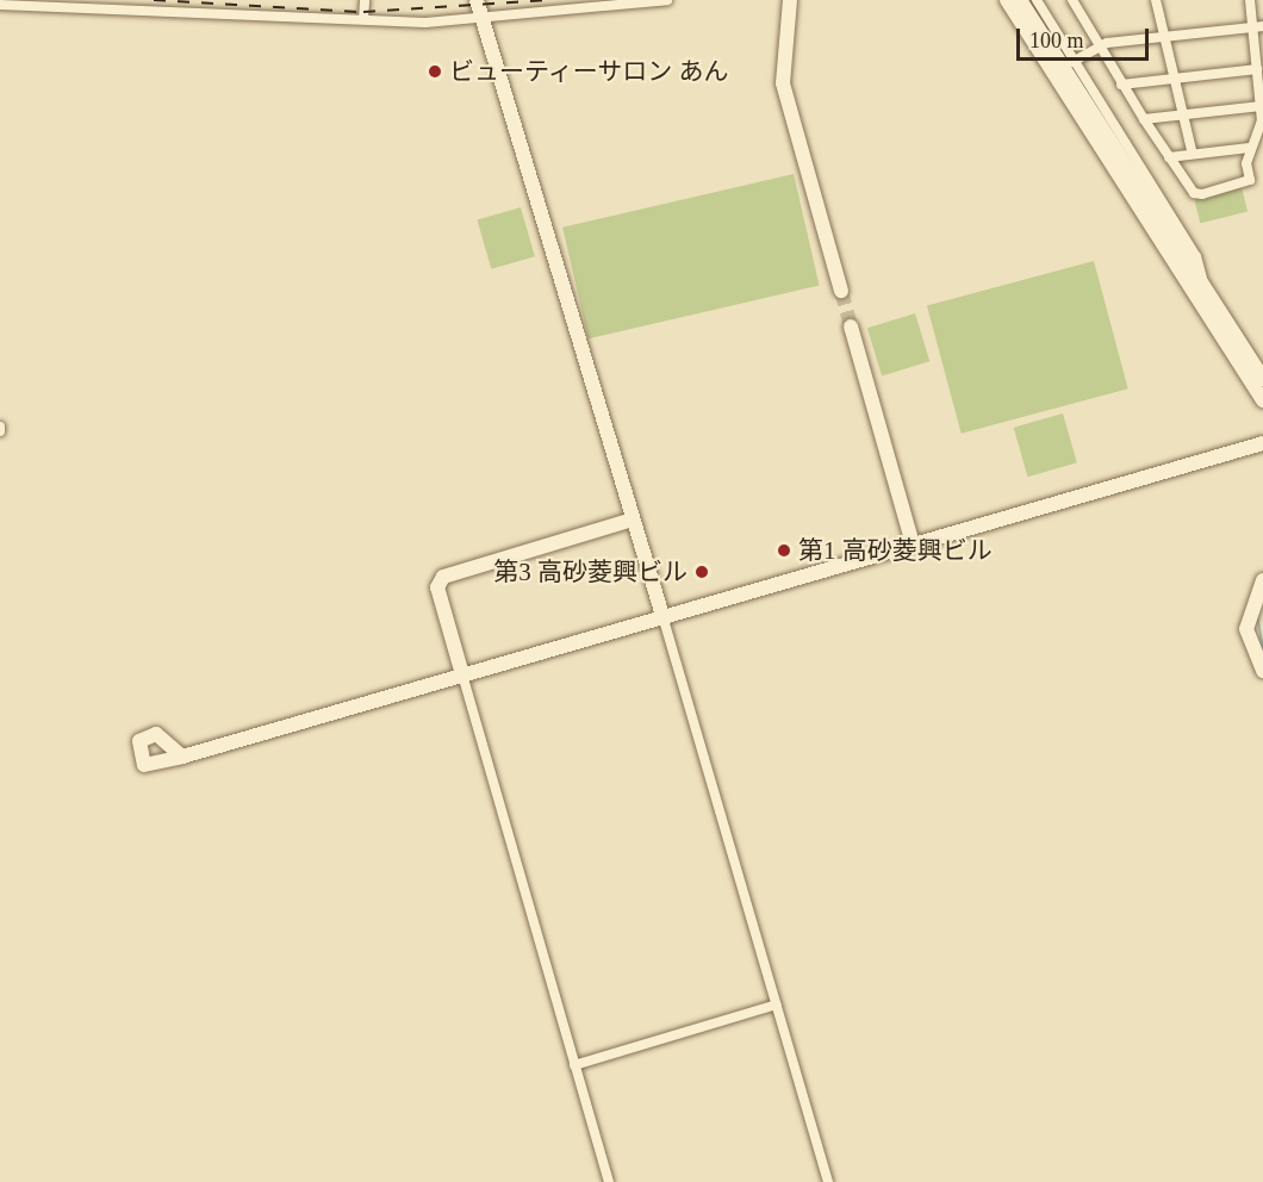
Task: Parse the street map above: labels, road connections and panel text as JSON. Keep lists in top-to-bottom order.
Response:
{
  "places": ["ビューティーサロン あん", "第1 高砂菱興ビル", "第3 高砂菱興ビル"],
  "scale_bar": "100 m"
}
